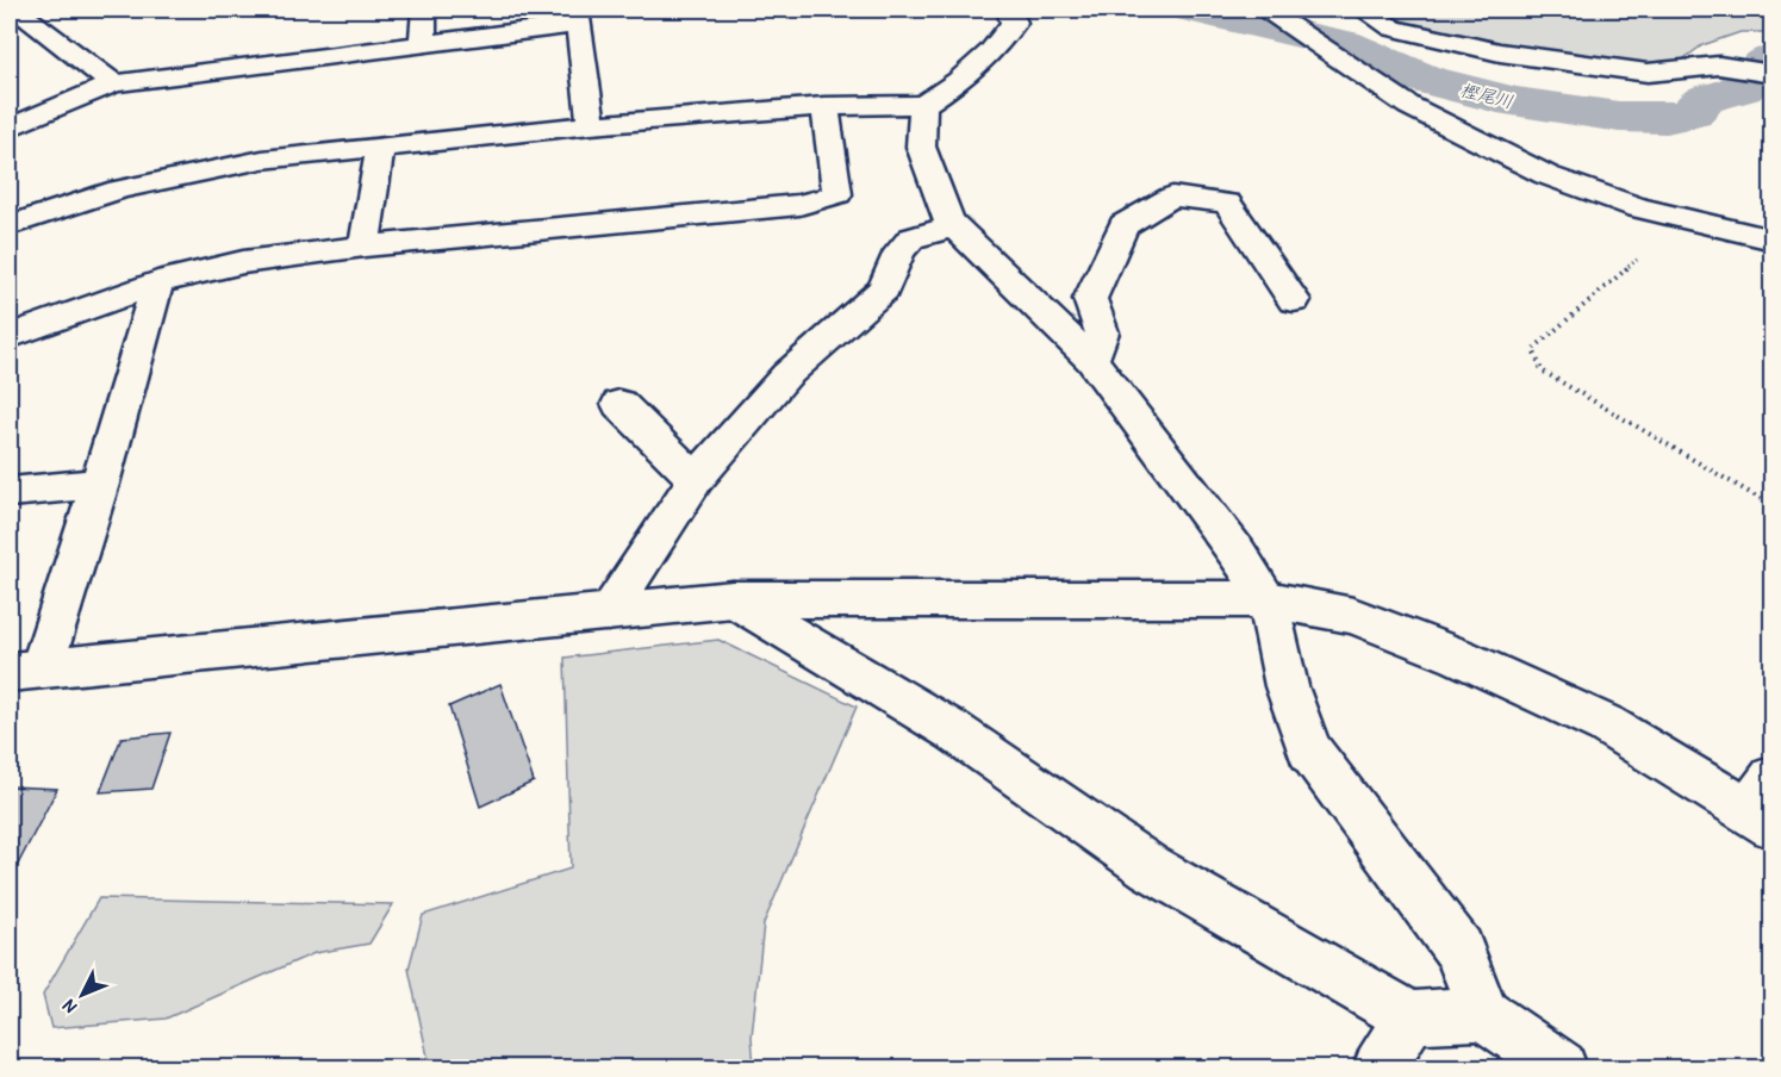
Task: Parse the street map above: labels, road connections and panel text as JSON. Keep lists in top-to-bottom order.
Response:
{
  "water": ["樫尾川"],
  "north": "bottom left"
}
